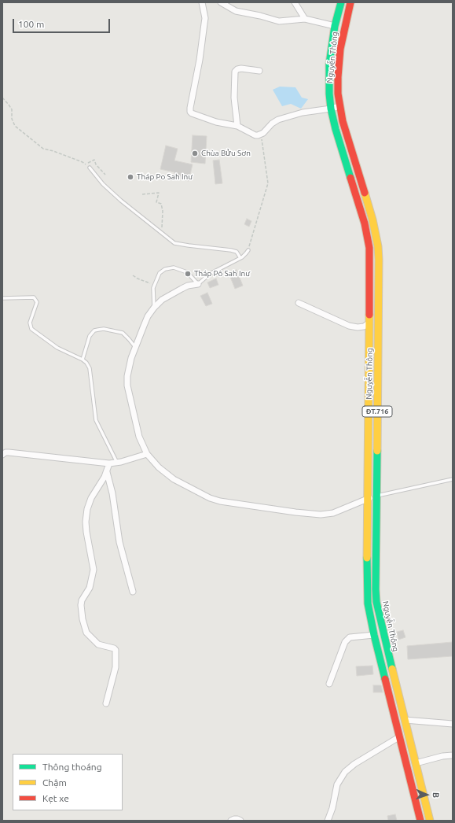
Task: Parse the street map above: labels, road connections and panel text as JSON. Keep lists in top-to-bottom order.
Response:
{
  "streets": {
    "main road": ["Nguyễn Thông", "ĐT.716"]
  },
  "places": ["Chùa Bửu Sơn", "Tháp Po Sah Inư", "Tháp Pô Sah Inư"],
  "legend": ["Thông thoáng", "Chậm", "Kẹt xe"],
  "scale_bar": "100 m",
  "north": "right"
}
